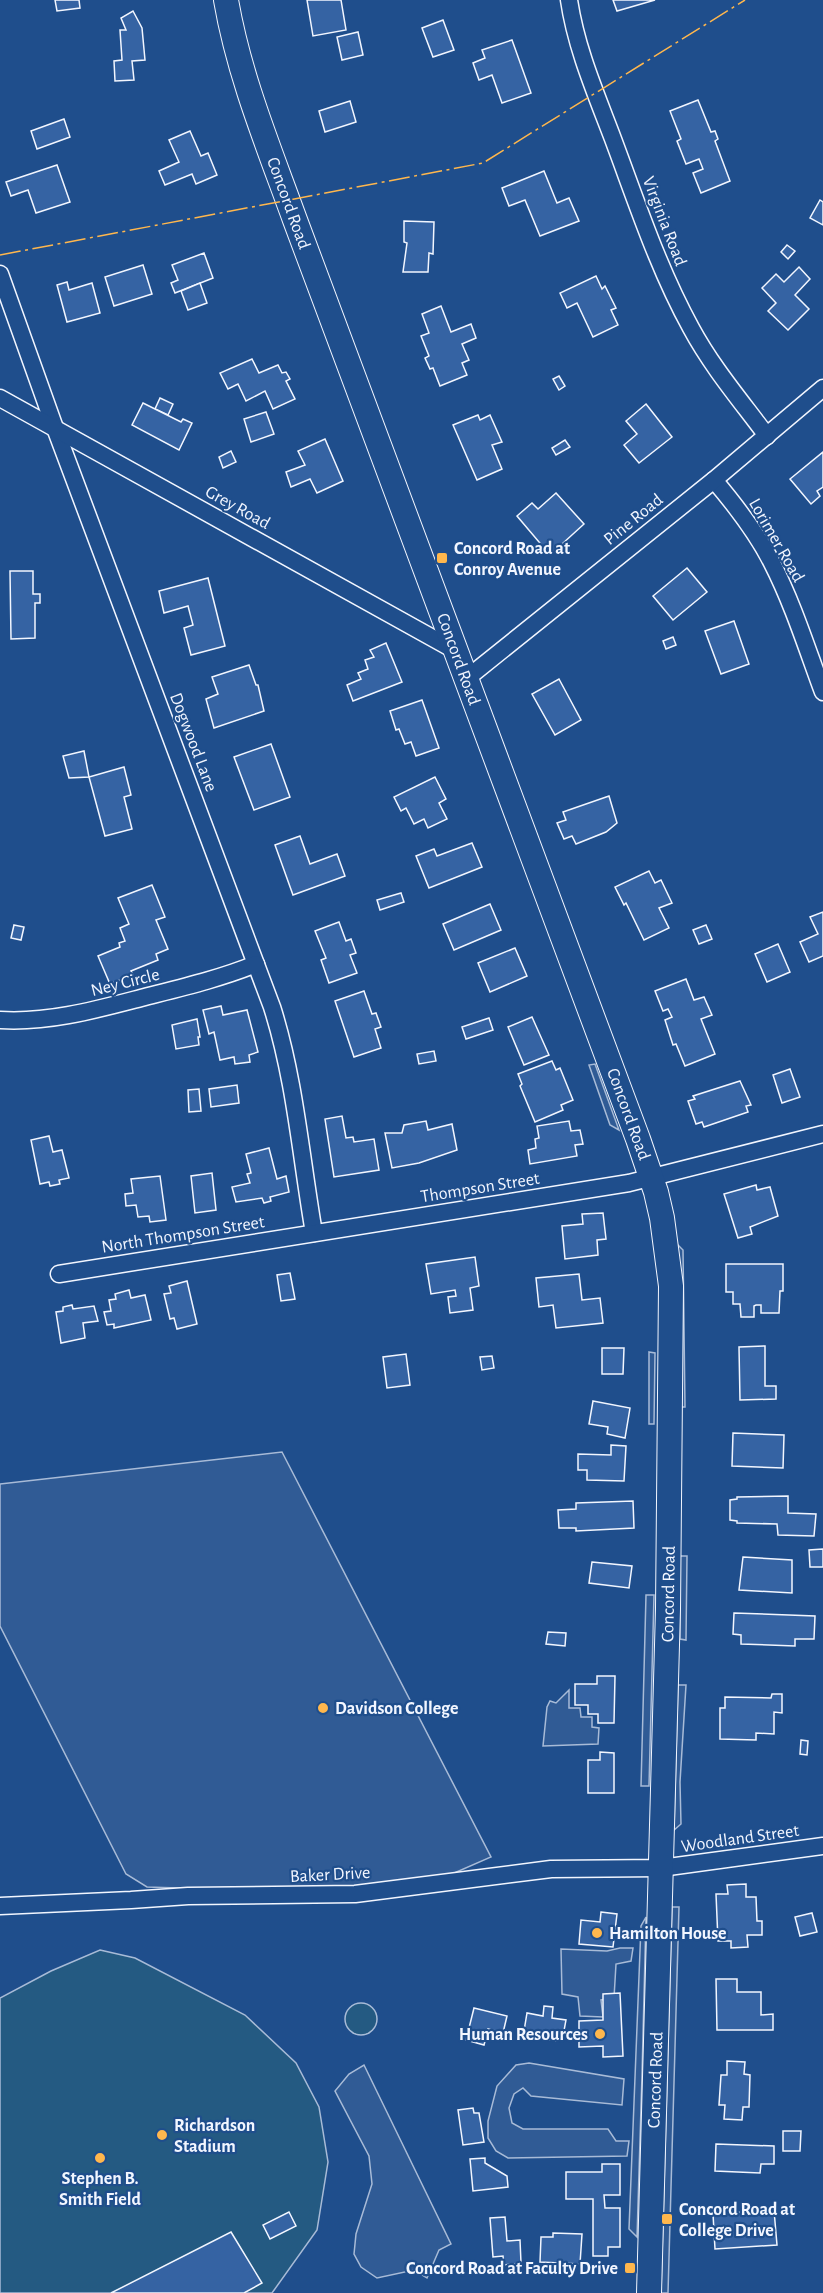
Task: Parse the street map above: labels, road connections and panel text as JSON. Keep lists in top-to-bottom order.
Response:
{
  "streets": {
    "main road": ["Concord Road"],
    "street": [
      "Virginia Road",
      "Grey Road",
      "Pine Road",
      "Lorimer Road",
      "Dogwood Lane",
      "Ney Circle",
      "Thompson Street",
      "North Thompson Street",
      "Woodland Street",
      "Baker Drive"
    ]
  },
  "crossings": [
    ["Concord Road", "Grey Road"],
    ["Concord Road", "Pine Road"],
    ["Concord Road", "Thompson Street"],
    ["Concord Road", "Woodland Street"],
    ["Concord Road", "Baker Drive"],
    ["Virginia Road", "Pine Road"],
    ["Grey Road", "Dogwood Lane"],
    ["Pine Road", "Lorimer Road"],
    ["Dogwood Lane", "Ney Circle"],
    ["Dogwood Lane", "Thompson Street"],
    ["Dogwood Lane", "North Thompson Street"],
    ["Thompson Street", "North Thompson Street"],
    ["Woodland Street", "Baker Drive"]
  ],
  "places": {
    "transit": ["Concord Road at Conroy Avenue", "Concord Road at College Drive", "Concord Road at Faculty Drive"],
    "other": [
      "Davidson College",
      "Hamilton House",
      "Human Resources",
      "Richardson Stadium",
      "Stephen B. Smith Field"
    ]
  }
}
